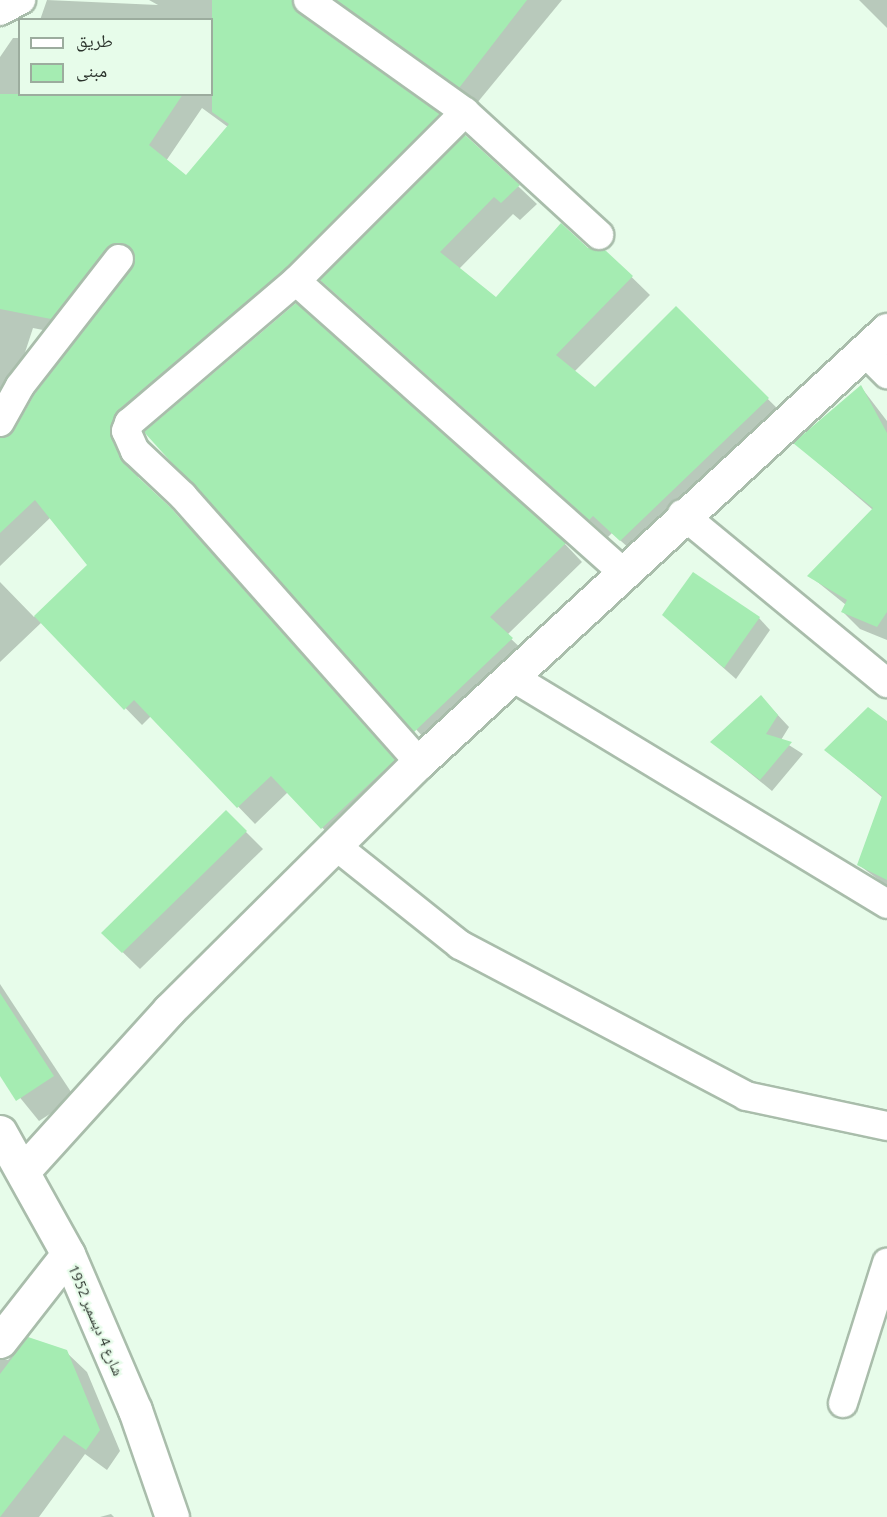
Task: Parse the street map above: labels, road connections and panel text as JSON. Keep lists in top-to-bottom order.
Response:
{
  "streets": {
    "street": ["شارع 4 ديسمبر 1952"]
  },
  "legend": ["طريق", "مبنى"]
}
